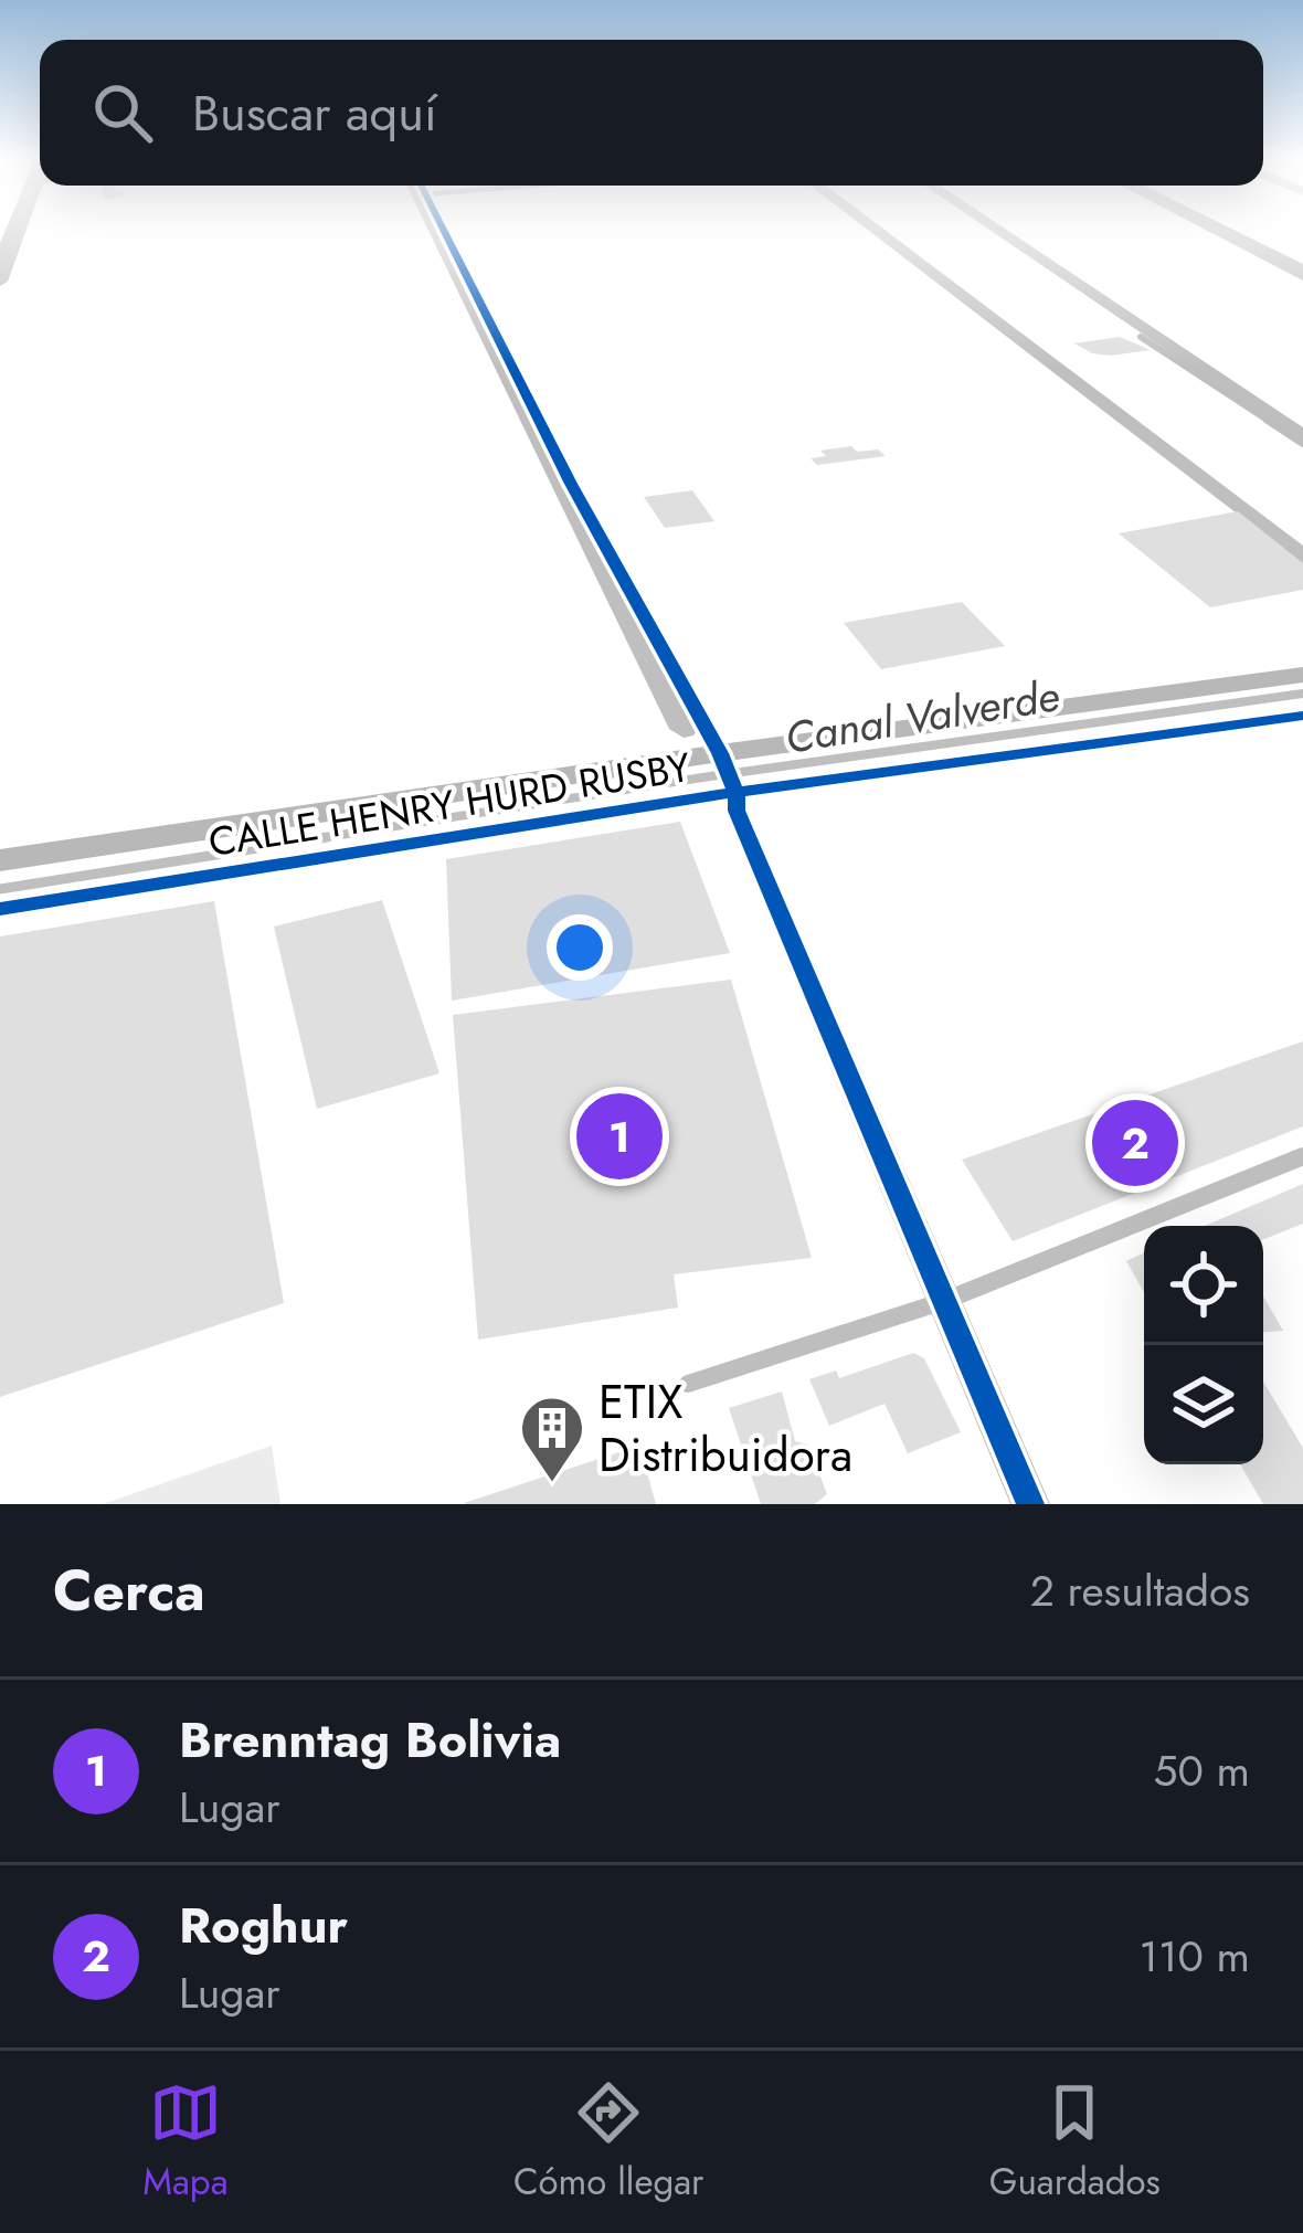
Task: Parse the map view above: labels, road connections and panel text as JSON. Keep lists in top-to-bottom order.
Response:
{
  "streets": {
    "street": ["CALLE HENRY HURD RUSBY"]
  },
  "water": ["Canal Valverde"],
  "places": {
    "building": ["ETIX Distribuidora"]
  },
  "page": {
    "search": "Buscar aquí",
    "pins": ["1", "2"],
    "heading": ["Cerca", "2 resultados"],
    "list": [
      {
        "mark": "1",
        "name": "Brenntag Bolivia",
        "note": "Lugar",
        "value": "50 m"
      },
      {
        "mark": "2",
        "name": "Roghur",
        "note": "Lugar",
        "value": "110 m"
      }
    ],
    "nav": ["Mapa", "Cómo llegar", "Guardados"]
  }
}
